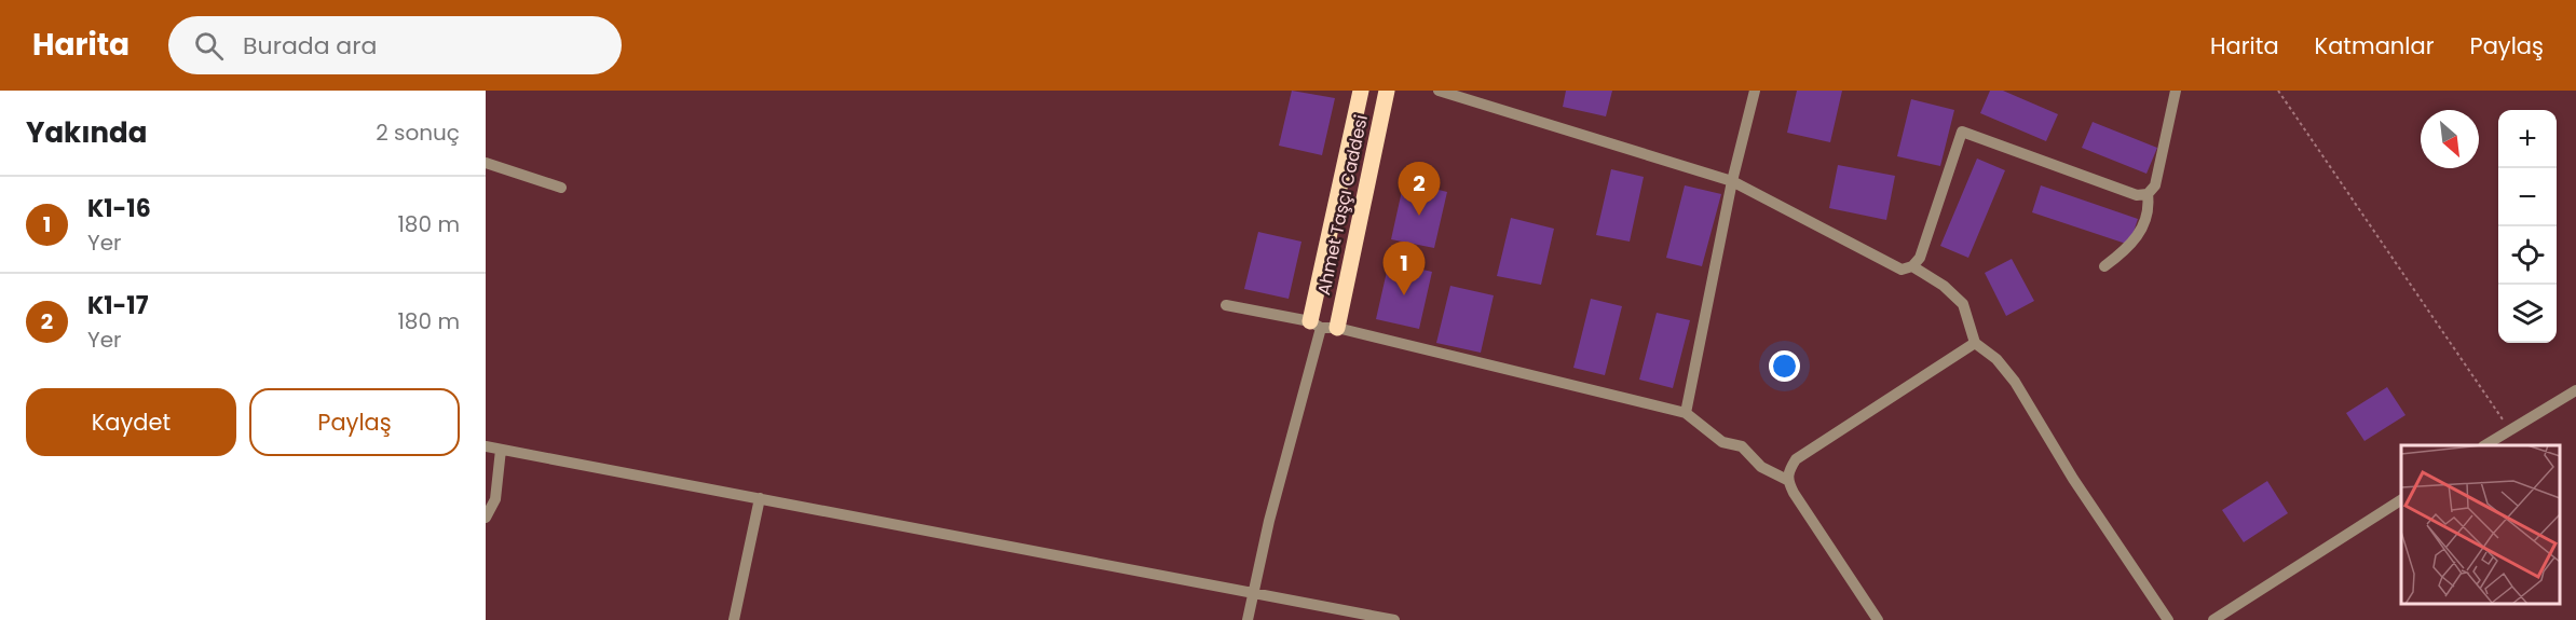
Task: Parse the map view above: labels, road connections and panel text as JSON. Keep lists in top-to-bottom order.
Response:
{
  "streets": {
    "main road": ["Ahmet Taşçı Caddesi"]
  },
  "north": "bottom right",
  "page": {
    "header": "Harita",
    "search": "Burada ara",
    "nav": ["Harita", "Katmanlar", "Paylaş"],
    "heading": ["Yakında", "2 sonuç"],
    "map_buttons": ["+", "−"],
    "pins": ["2", "1"],
    "list": [
      {
        "mark": "1",
        "name": "K1-16",
        "note": "Yer",
        "value": "180 m"
      },
      {
        "mark": "2",
        "name": "K1-17",
        "note": "Yer",
        "value": "180 m"
      }
    ],
    "buttons": ["Kaydet", "Paylaş"]
  }
}
